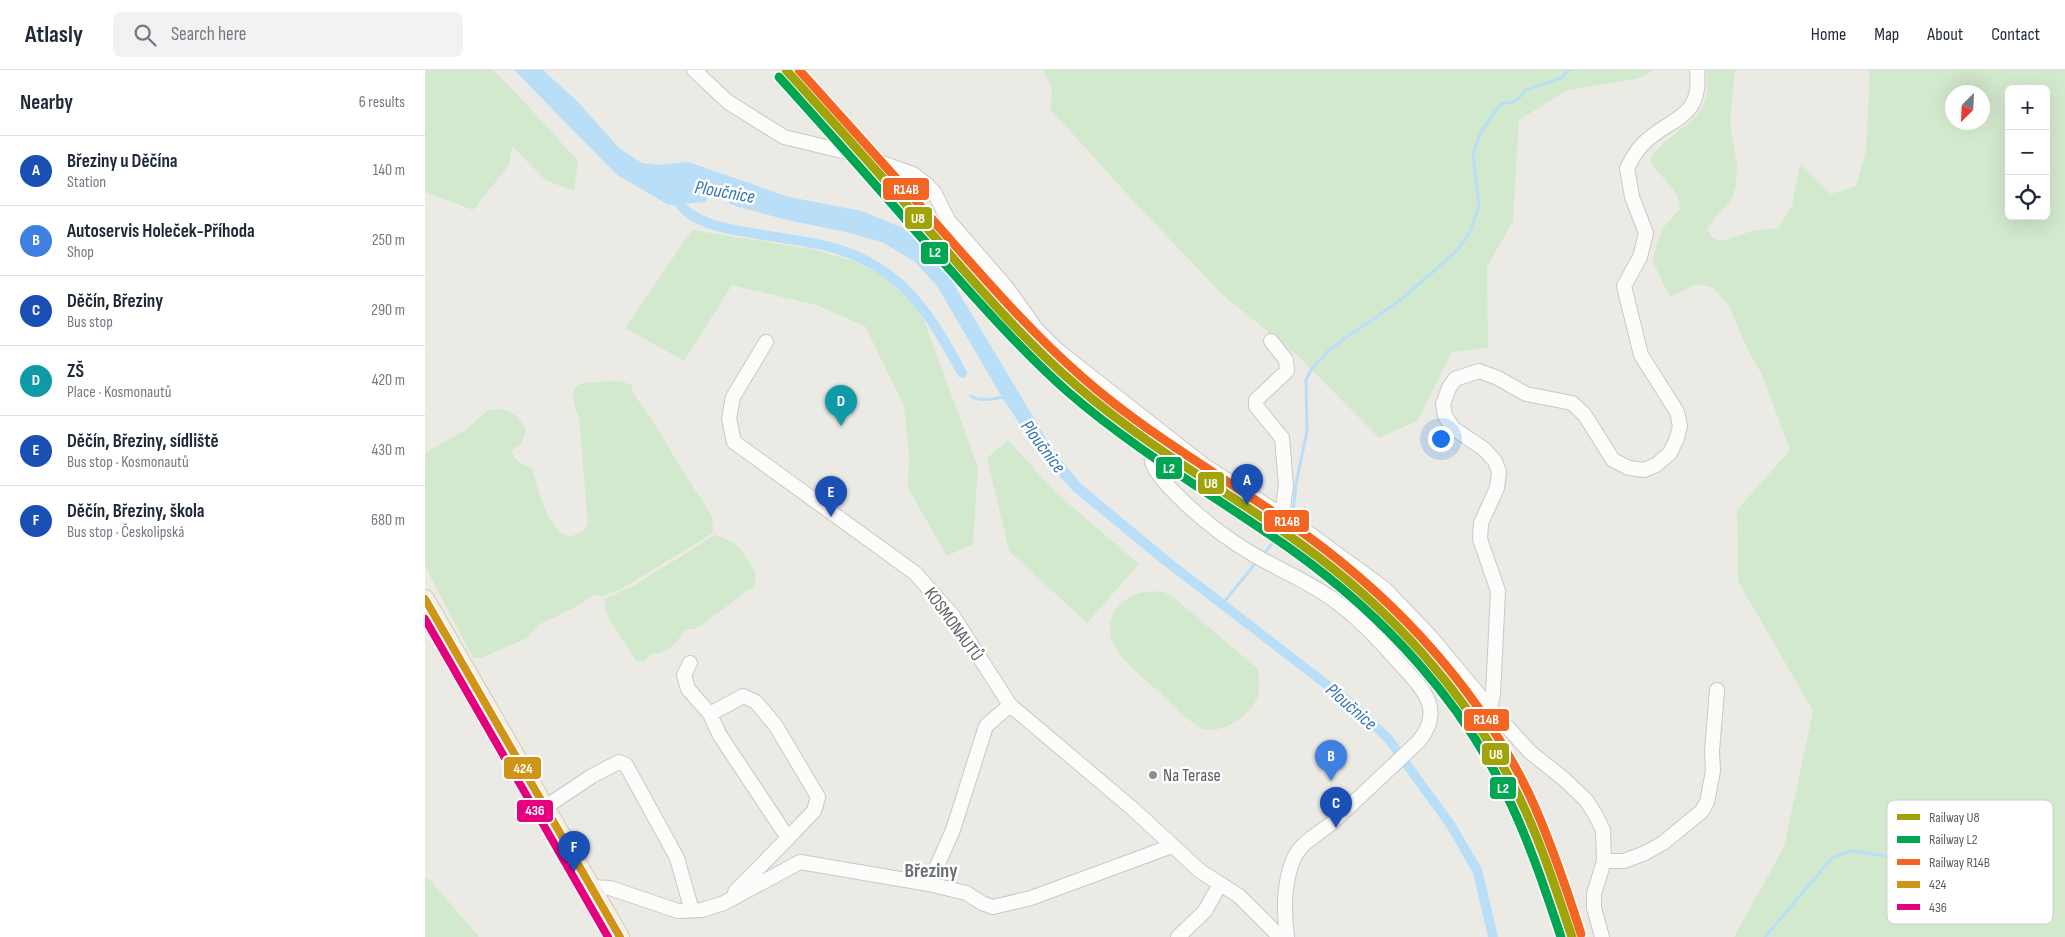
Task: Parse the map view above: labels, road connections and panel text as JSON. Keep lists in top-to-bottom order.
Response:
{
  "streets": {
    "street": ["KOSMONAUTŮ"]
  },
  "districts": ["Březiny"],
  "water": ["Ploučnice"],
  "places": ["Na Terase"],
  "lines": [
    "rail line U8",
    "rail line R14B",
    "rail line L2",
    "transit line 424",
    "transit line 436"
  ],
  "legend": [
    "Railway U8",
    "Railway L2",
    "Railway R14B",
    "424",
    "436"
  ],
  "north": "bottom left",
  "page": {
    "header": "Atlasly",
    "search": "Search here",
    "nav": [
      "Home",
      "Map",
      "About",
      "Contact"
    ],
    "heading": ["Nearby", "6 results"],
    "map_buttons": ["+", "−"],
    "list": [
      {
        "mark": "A",
        "name": "Březiny u Děčína",
        "note": "Station",
        "value": "140 m"
      },
      {
        "mark": "B",
        "name": "Autoservis Holeček-Příhoda",
        "note": "Shop",
        "value": "250 m"
      },
      {
        "mark": "C",
        "name": "Děčín, Březiny",
        "note": "Bus stop",
        "value": "290 m"
      },
      {
        "mark": "D",
        "name": "ZŠ",
        "note": "Place · Kosmonautů",
        "value": "420 m"
      },
      {
        "mark": "E",
        "name": "Děčín, Březiny, sídliště",
        "note": "Bus stop · Kosmonautů",
        "value": "430 m"
      },
      {
        "mark": "F",
        "name": "Děčín, Březiny, škola",
        "note": "Bus stop · Českolipská",
        "value": "680 m"
      }
    ],
    "pins": [
      "D",
      "A",
      "E",
      "B",
      "C",
      "F"
    ]
  }
}
